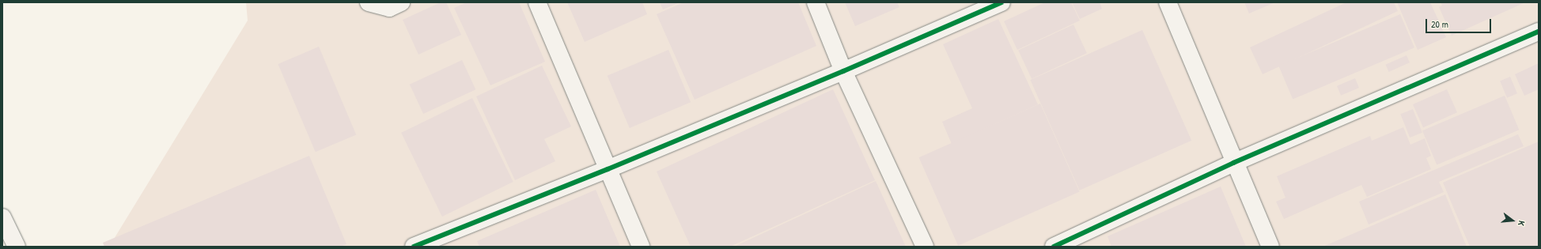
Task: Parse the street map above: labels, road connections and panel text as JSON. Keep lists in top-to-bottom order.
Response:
{
  "scale_bar": "20 m",
  "north": "right"
}
